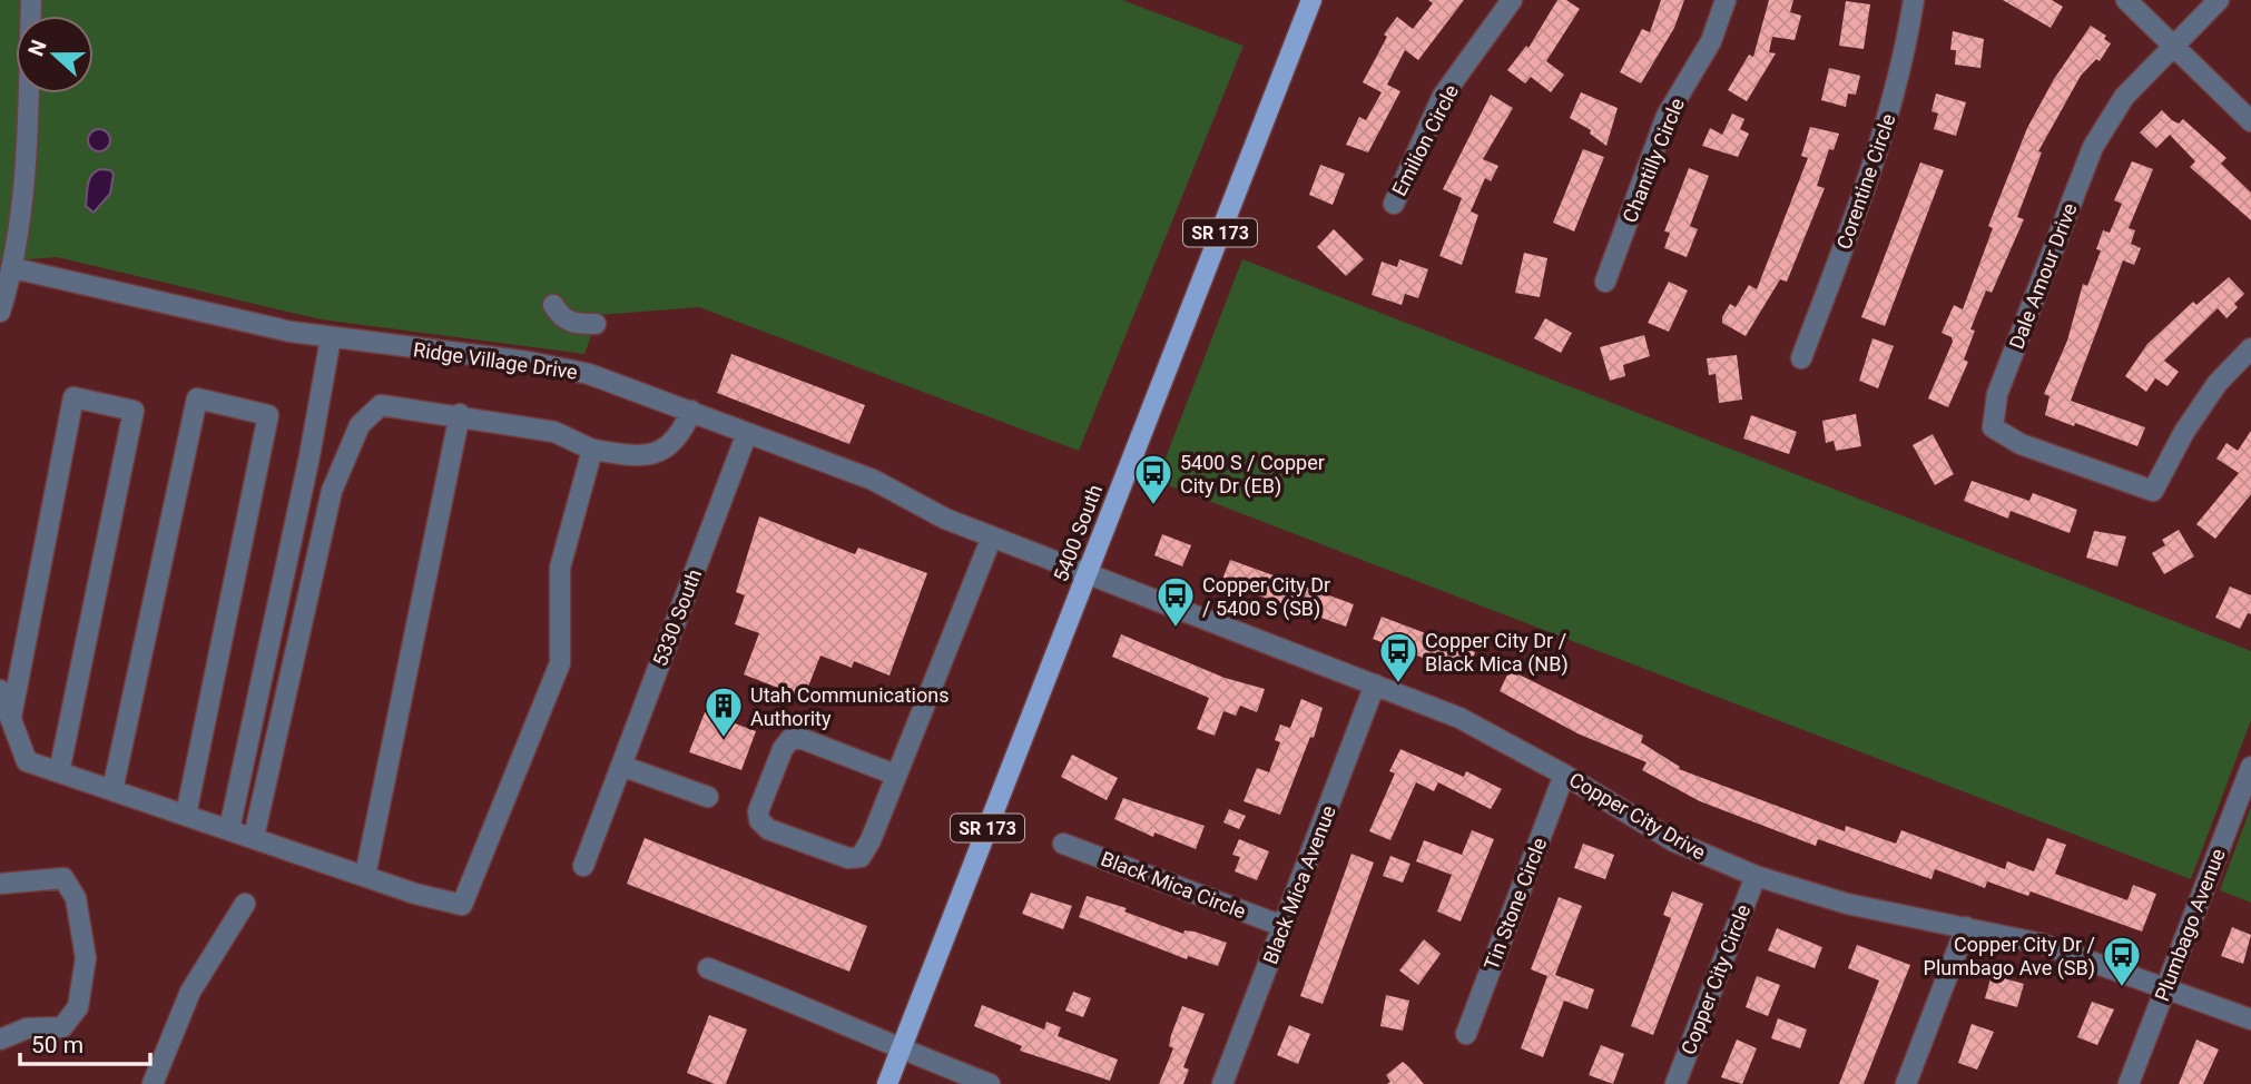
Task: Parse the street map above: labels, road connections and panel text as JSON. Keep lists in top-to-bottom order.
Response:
{
  "streets": {
    "main road": ["SR 173", "5400 South"],
    "street": [
      "Emilion Circle",
      "Chantilly Circle",
      "Corentine Circle",
      "Dale Amour Drive",
      "Ridge Village Drive",
      "5330 South",
      "Copper City Drive",
      "Black Mica Circle",
      "Black Mica Avenue",
      "Tin Stone Circle",
      "Plumbago Avenue",
      "Copper City Circle"
    ]
  },
  "crossings": [
    ["Ridge Village Drive", "5400 South"],
    ["Ridge Village Drive", "5330 South"],
    ["Ridge Village Drive", "Copper City Drive"],
    ["5400 South", "Copper City Drive"],
    ["Copper City Drive", "Black Mica Avenue"],
    ["Copper City Drive", "Tin Stone Circle"],
    ["Copper City Drive", "Plumbago Avenue"],
    ["Copper City Drive", "Copper City Circle"],
    ["Black Mica Circle", "Black Mica Avenue"]
  ],
  "places": {
    "bus stop": [
      "5400 S / Copper City Dr (EB)",
      "Copper City Dr / 5400 S (SB)",
      "Copper City Dr / Black Mica (NB)",
      "Copper City Dr / Plumbago Ave (SB)"
    ],
    "building": ["Utah Communications Authority"]
  },
  "scale_bar": "50 m",
  "north": "left"
}
